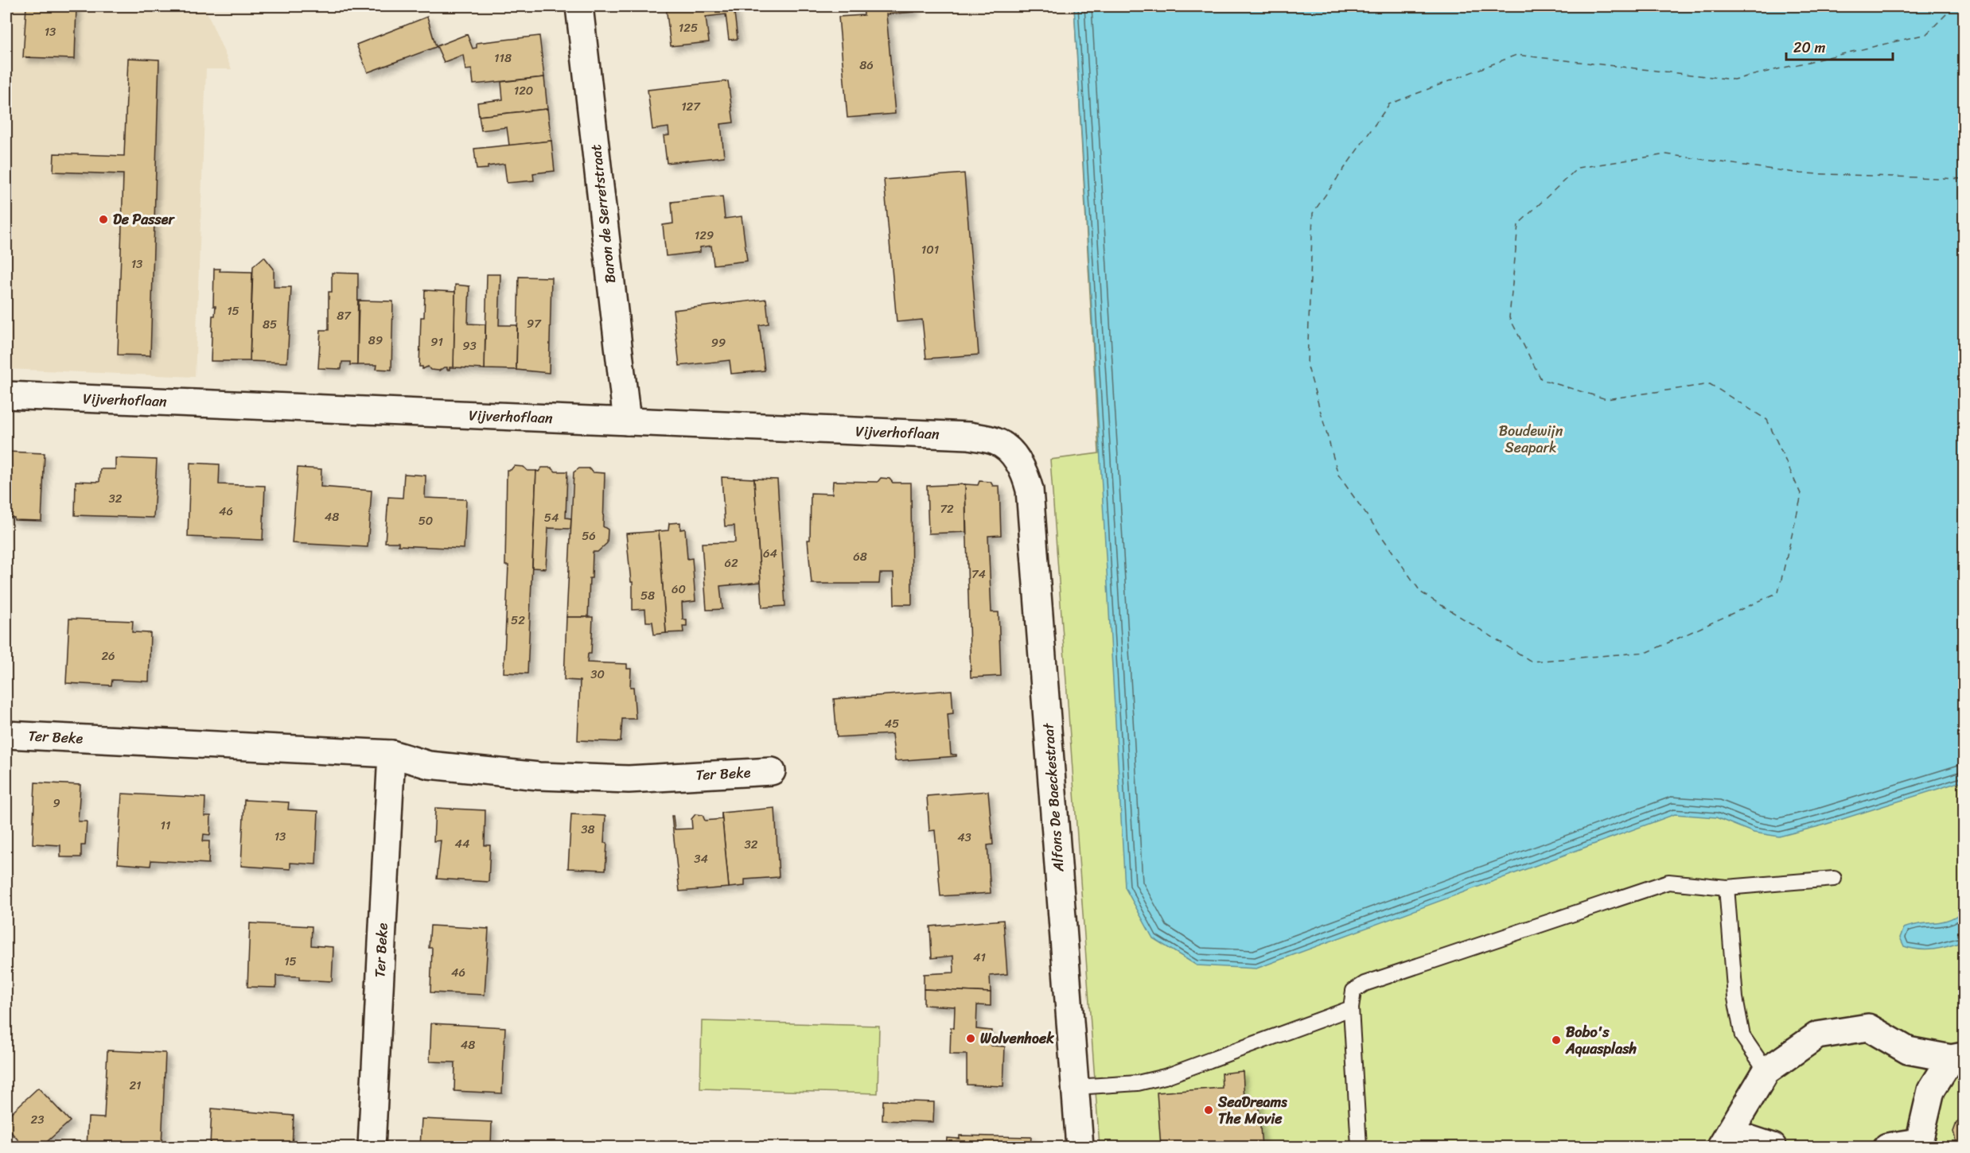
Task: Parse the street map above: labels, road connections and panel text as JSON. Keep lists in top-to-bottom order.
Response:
{
  "streets": {
    "street": [
      "Baron de Serretstraat",
      "Vijverhoflaan",
      "Ter Beke",
      "Alfons De Baeckestraat"
    ]
  },
  "crossings": [
    ["Baron de Serretstraat", "Vijverhoflaan"],
    ["Vijverhoflaan", "Alfons De Baeckestraat"]
  ],
  "parks": ["Boudewijn Seapark"],
  "places": [
    "De Passer",
    "Wolvenhoek",
    "Bobo's Aquasplash",
    "SeaDreams The Movie"
  ],
  "house_numbers": [
    "125",
    "13",
    "118",
    "86",
    "120",
    "127",
    "129",
    "101",
    "13",
    "15",
    "87",
    "97",
    "85",
    "89",
    "91",
    "99",
    "93",
    "32",
    "72",
    "46",
    "48",
    "54",
    "50",
    "56",
    "64",
    "68",
    "62",
    "74",
    "60",
    "58",
    "52",
    "26",
    "30",
    "45",
    "9",
    "11",
    "38",
    "13",
    "43",
    "44",
    "32",
    "34",
    "41",
    "15",
    "46",
    "48",
    "21",
    "23"
  ],
  "scale_bar": "20 m"
}
